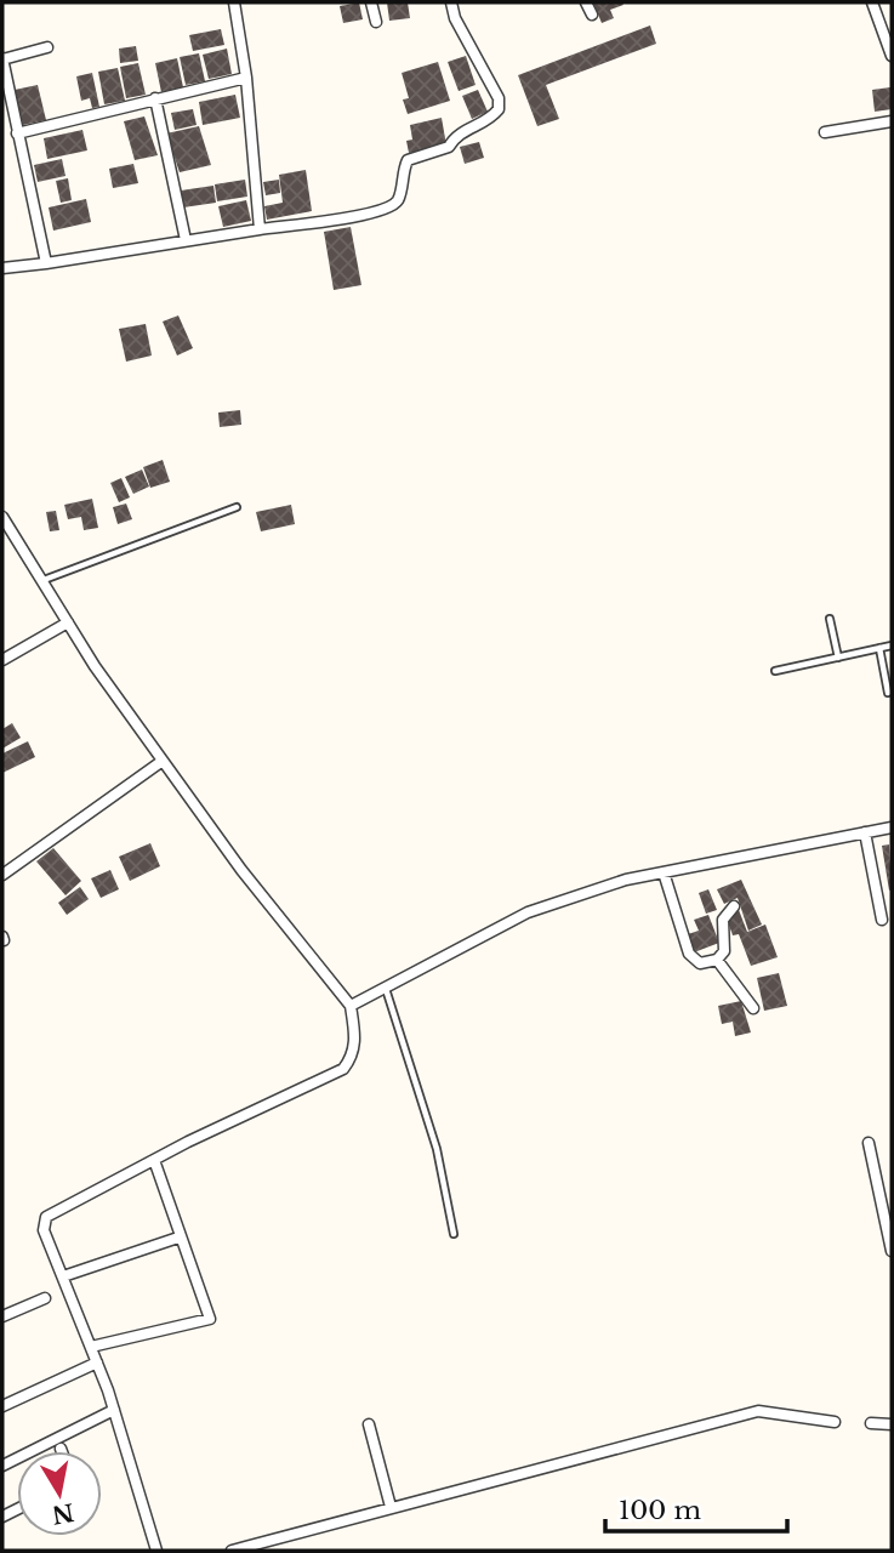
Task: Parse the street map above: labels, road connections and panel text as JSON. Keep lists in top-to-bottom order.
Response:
{
  "scale_bar": "100 m",
  "north": "bottom"
}
